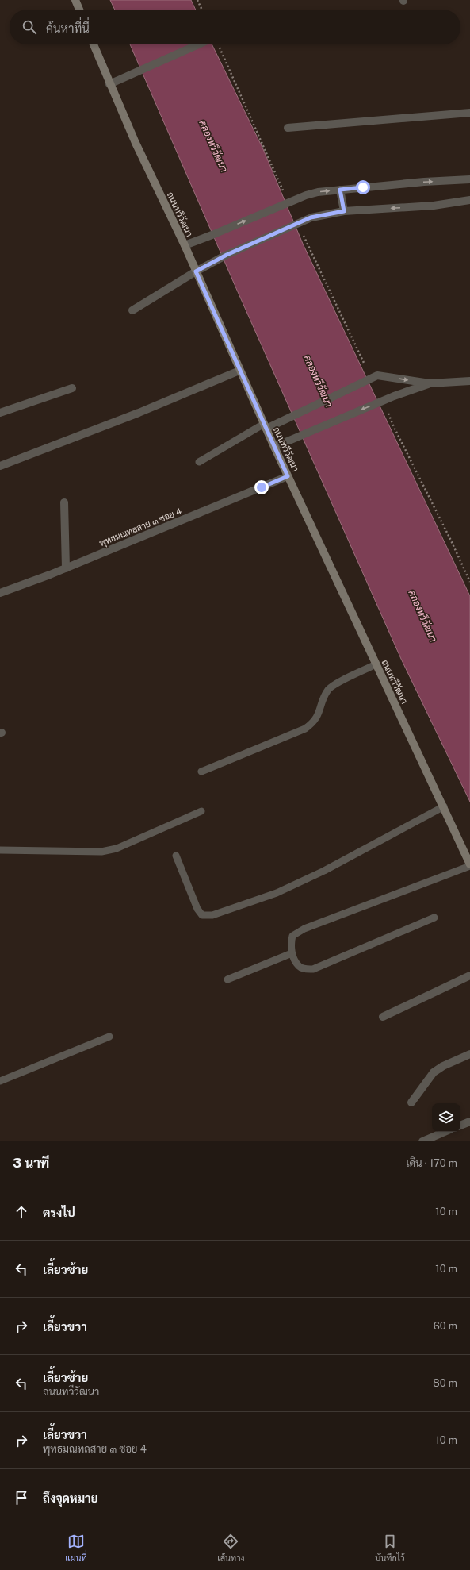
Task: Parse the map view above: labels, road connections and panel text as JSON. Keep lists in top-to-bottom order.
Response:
{
  "streets": {
    "main road": ["ถนนทวีวัฒนา"],
    "street": ["พุทธมณทลสาย ๓ ซอย 4"]
  },
  "crossings": [
    ["ถนนทวีวัฒนา", "พุทธมณทลสาย ๓ ซอย 4"]
  ],
  "water": ["คลองทวีวัฒนา"],
  "page": {
    "search": "ค้นหาที่นี่",
    "heading": ["3 นาที", "เดิน · 170 m"],
    "list": [
      ["ตรงไป", "10 m"],
      ["เลี้ยวซ้าย", "10 m"],
      ["เลี้ยวขวา", "60 m"],
      ["เลี้ยวซ้าย", "ถนนทวีวัฒนา", "80 m"],
      ["เลี้ยวขวา", "พุทธมณทลสาย ๓ ซอย 4", "10 m"],
      "ถึงจุดหมาย"
    ],
    "nav": ["แผนที่", "เส้นทาง", "บันทึกไว้"]
  }
}
